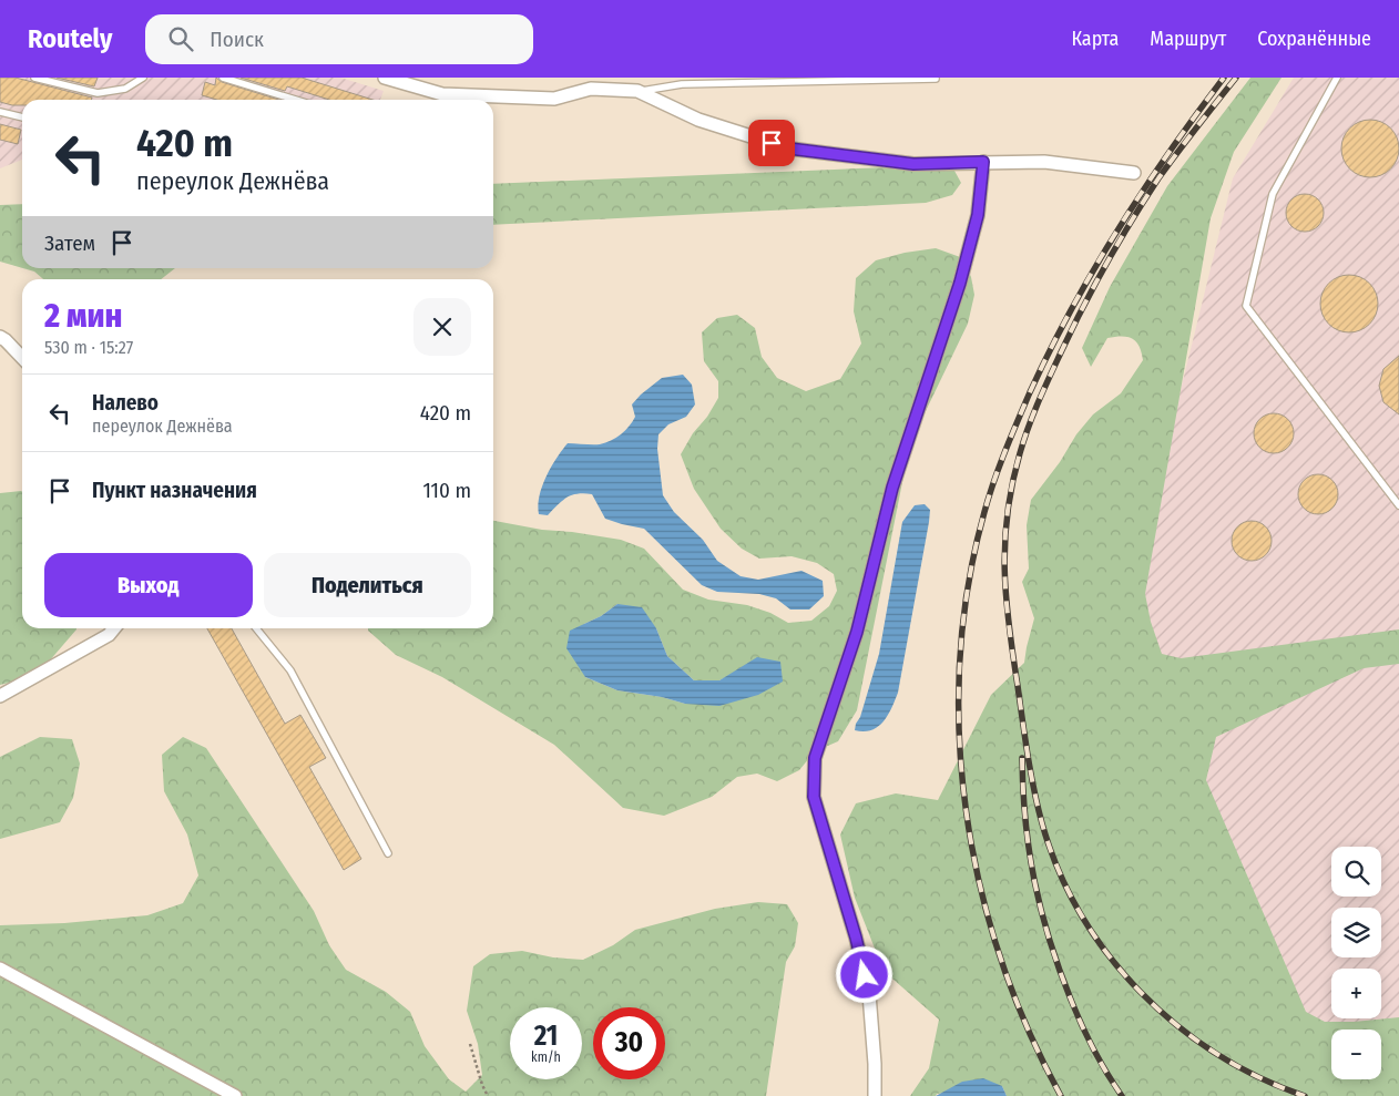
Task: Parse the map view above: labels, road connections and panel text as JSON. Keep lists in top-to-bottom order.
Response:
{
  "page": {
    "header": "Routely",
    "search": "Поиск",
    "nav": ["Карта", "Маршрут", "Сохранённые"],
    "turn": ["420 m", "переулок Дежнёва"],
    "then": "Затем",
    "heading": ["2 мин", "530 m · 15:27"],
    "list": [
      {
        "name": "Налево",
        "note": "переулок Дежнёва",
        "value": "420 m"
      },
      {
        "name": "Пункт назначения",
        "value": "110 m"
      }
    ],
    "buttons": ["Выход", "Поделиться"],
    "map_buttons": ["+", "−"],
    "speed": "21 km/h",
    "limit": "30"
  }
}
